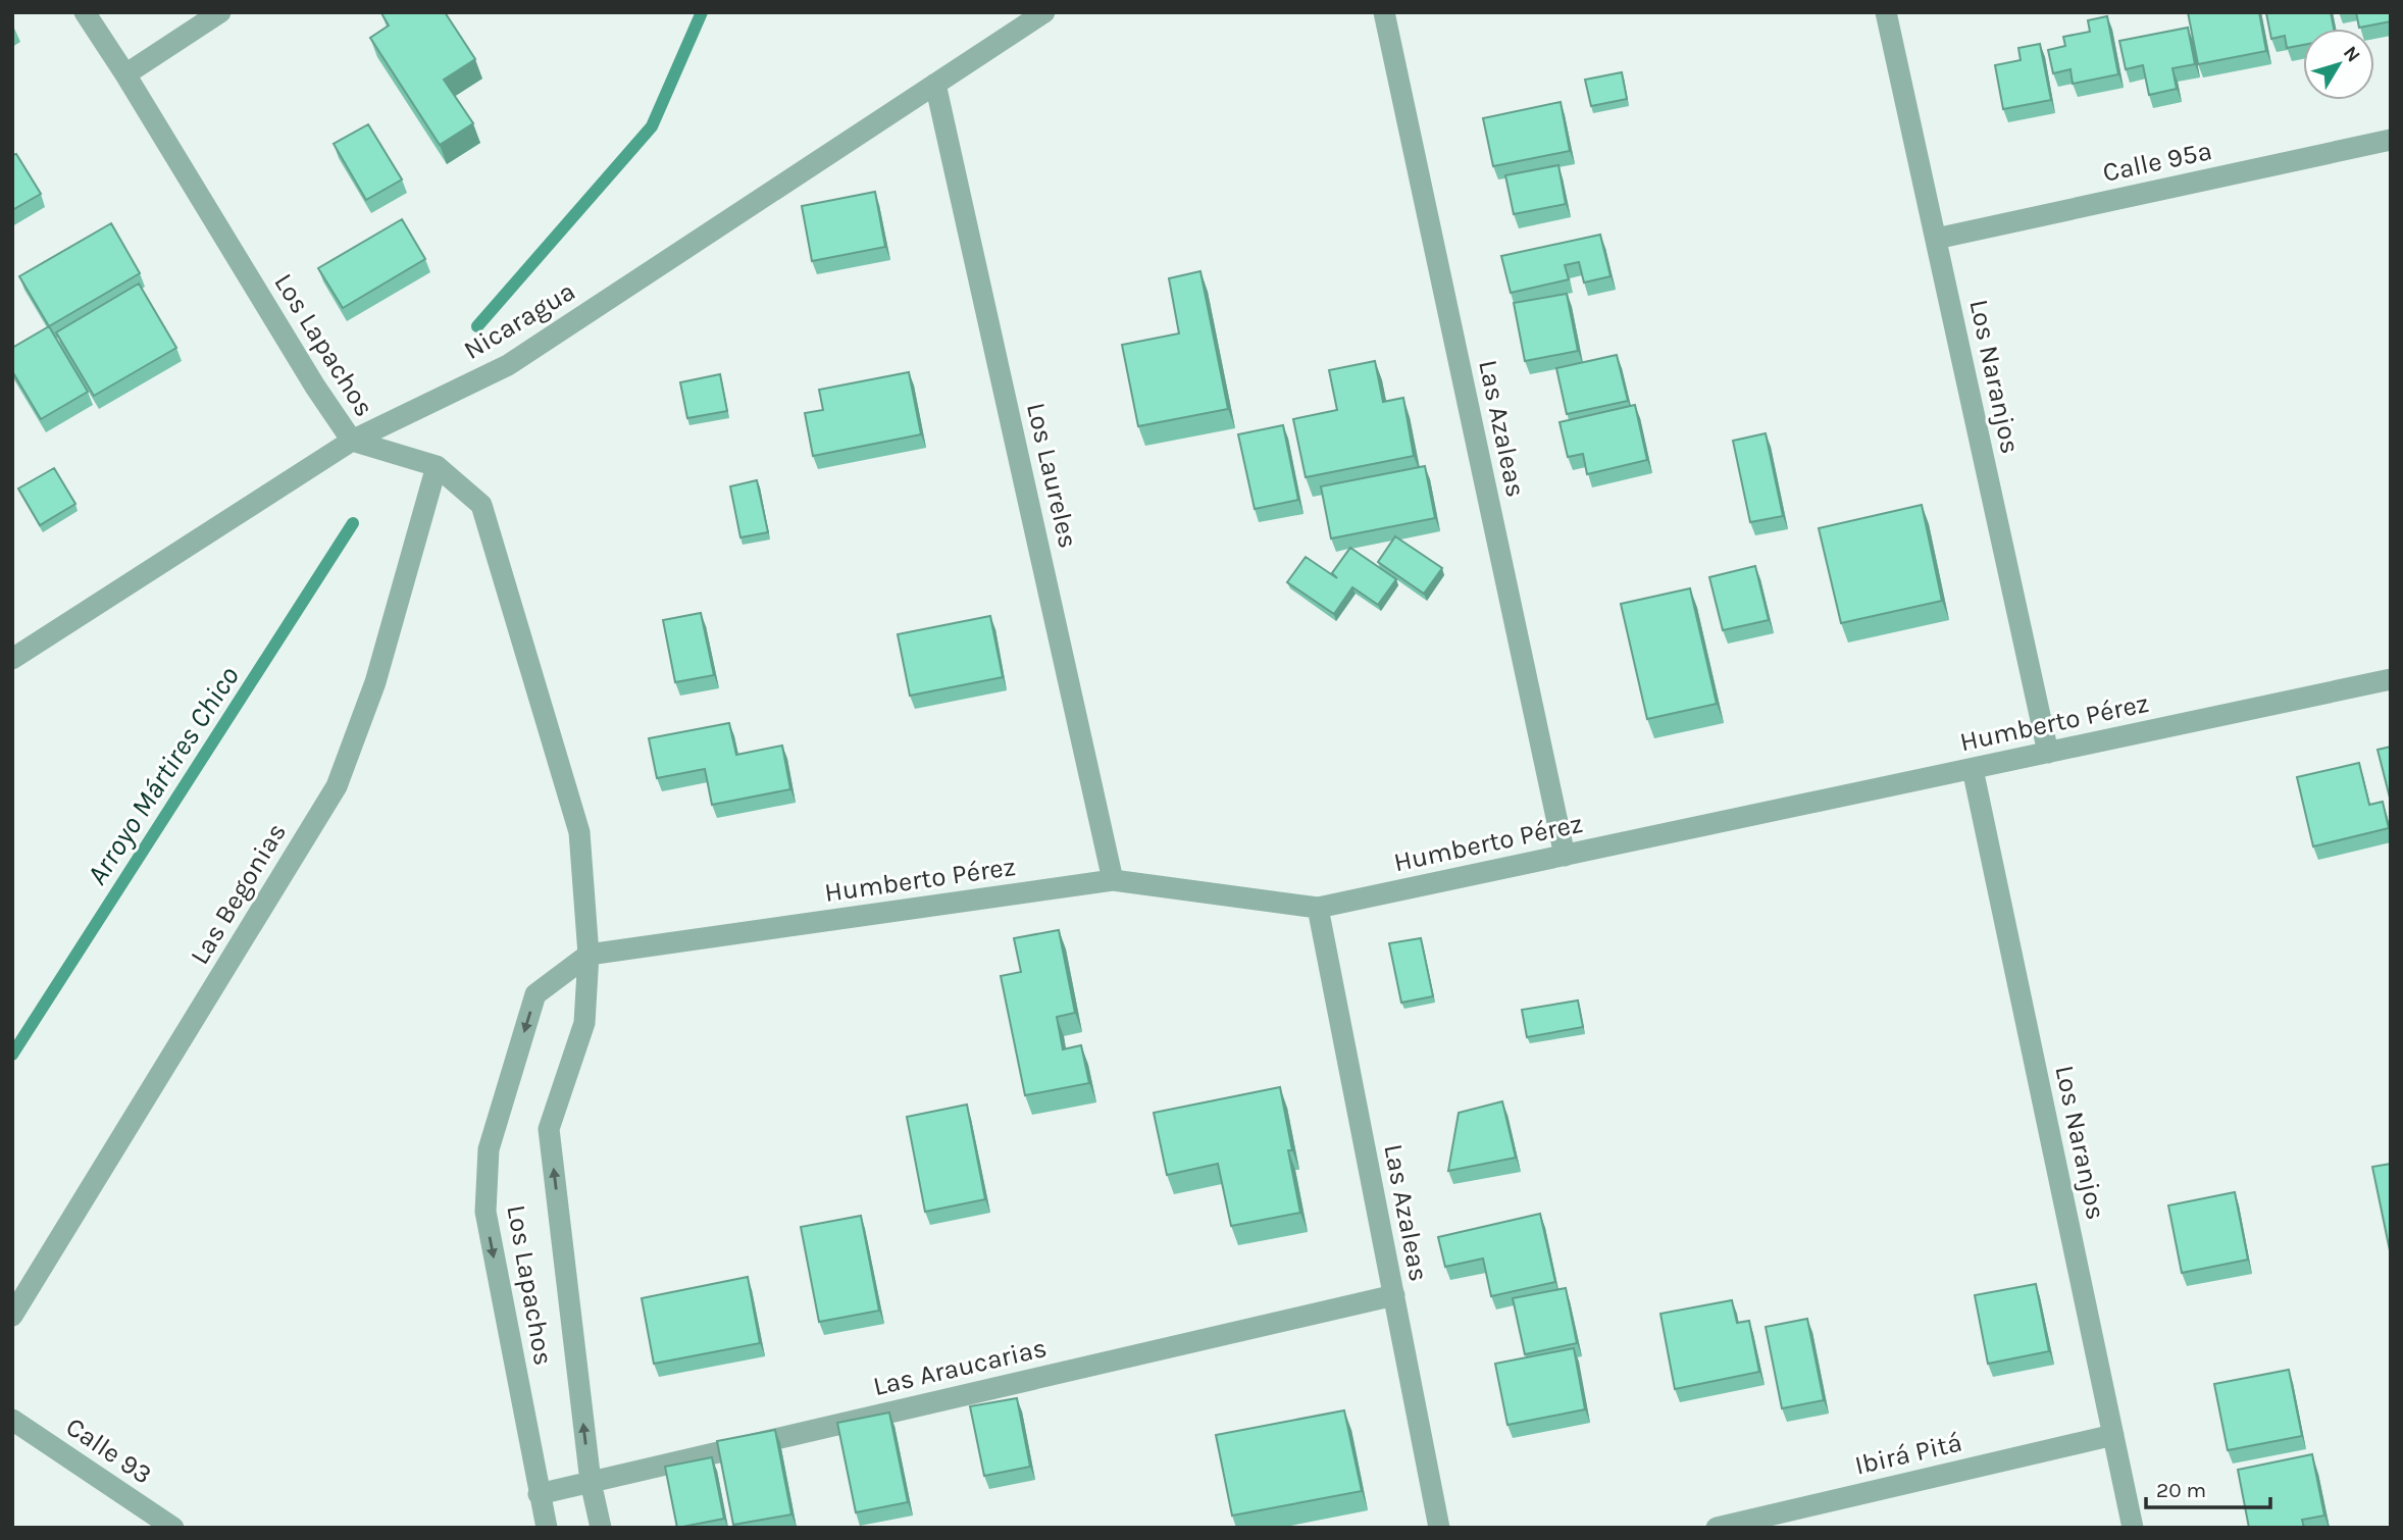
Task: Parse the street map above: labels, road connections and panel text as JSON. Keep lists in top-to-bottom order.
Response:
{
  "streets": {
    "street": [
      "Calle 95a",
      "Nicaragua",
      "Los Lapachos",
      "Los Naranjos",
      "Las Azaleas",
      "Los Laureles",
      "Humberto Pérez",
      "Las Begonias",
      "Las Araucarias",
      "Calle 93",
      "Ibirá Pitá"
    ]
  },
  "crossings": [
    ["Calle 95a", "Los Naranjos"],
    ["Nicaragua", "Los Lapachos"],
    ["Nicaragua", "Los Laureles"],
    ["Los Lapachos", "Humberto Pérez"],
    ["Los Lapachos", "Las Begonias"],
    ["Los Lapachos", "Las Araucarias"],
    ["Los Naranjos", "Humberto Pérez"],
    ["Los Naranjos", "Ibirá Pitá"],
    ["Las Azaleas", "Humberto Pérez"],
    ["Las Azaleas", "Las Araucarias"],
    ["Los Laureles", "Humberto Pérez"]
  ],
  "water": ["Arroyo Mártires Chico"],
  "scale_bar": "20 m",
  "north": "top right"
}
